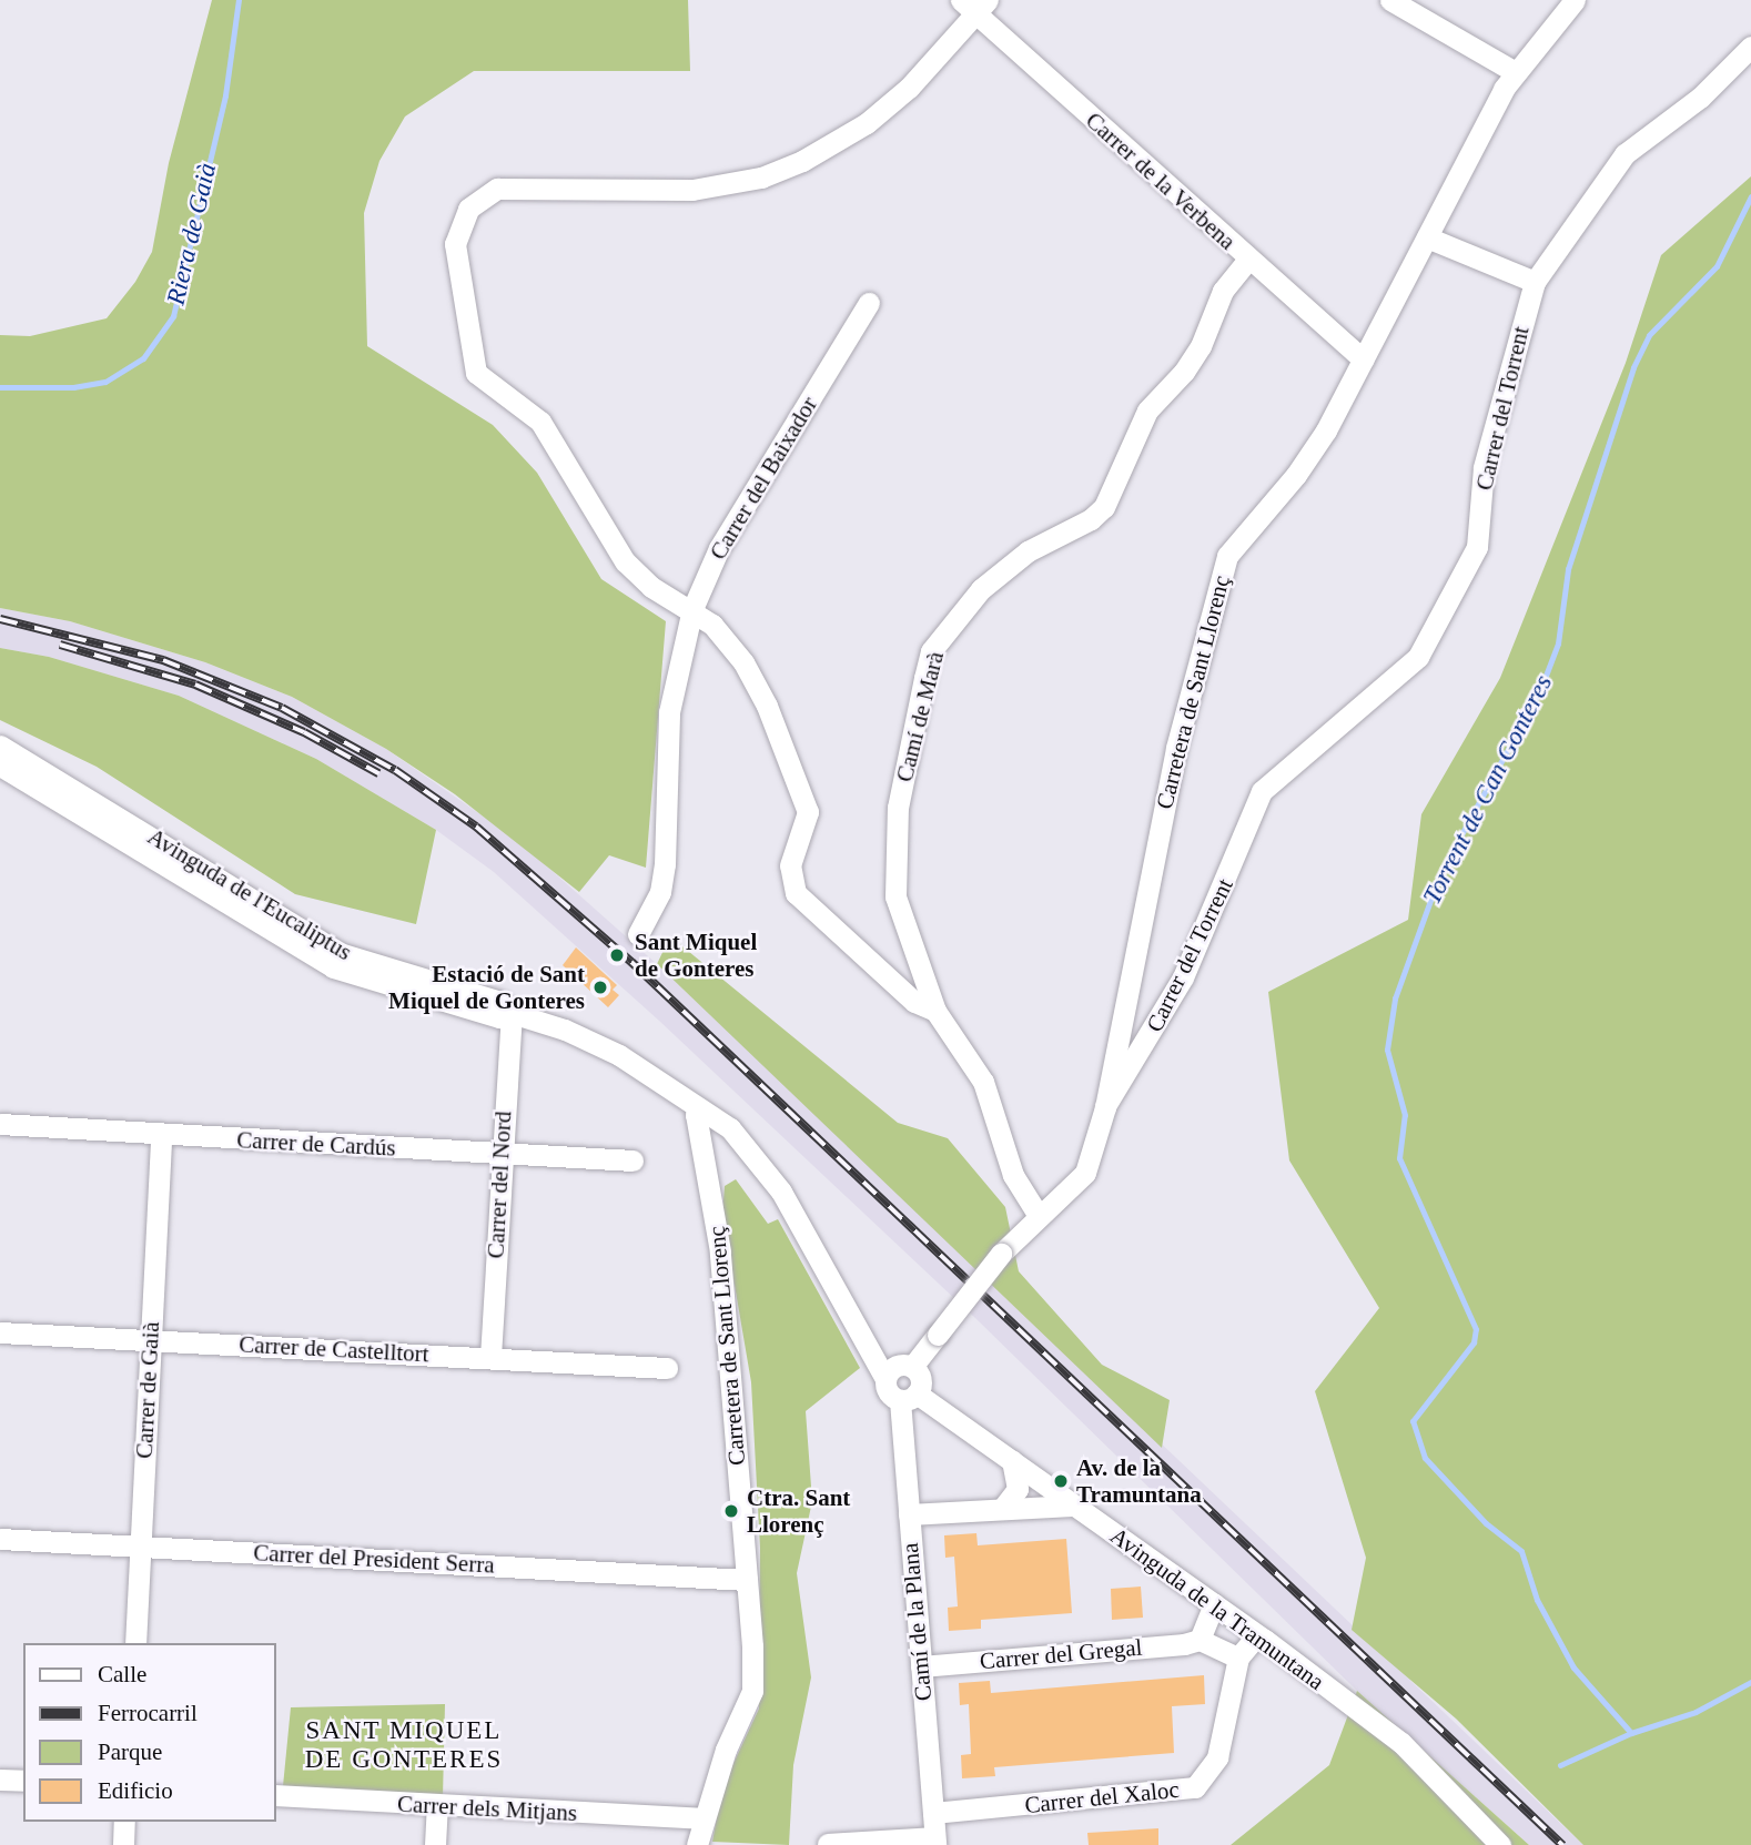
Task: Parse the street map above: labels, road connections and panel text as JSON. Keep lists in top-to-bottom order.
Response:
{
  "streets": {
    "street": [
      "Carrer de la Verbena",
      "Carrer del Torrent",
      "Carrer del Baixador",
      "Carretera de Sant Llorenç",
      "Camí de Marà",
      "Avinguda de l'Eucaliptus",
      "Carrer de Cardús",
      "Carrer del Nord",
      "Carrer de Castelltort",
      "Carrer de Gaià",
      "Carrer del President Serra",
      "Avinguda de la Tramuntana",
      "Camí de la Plana",
      "Carrer del Gregal",
      "Carrer del Xaloc",
      "Carrer dels Mitjans"
    ]
  },
  "crossings": [
    ["Carrer de la Verbena", "Carretera de Sant Llorenç"],
    ["Carrer de la Verbena", "Camí de Marà"],
    ["Carrer del Torrent", "Carretera de Sant Llorenç"],
    ["Carretera de Sant Llorenç", "Camí de Marà"],
    ["Carretera de Sant Llorenç", "Avinguda de l'Eucaliptus"],
    ["Carretera de Sant Llorenç", "Carrer del President Serra"],
    ["Carretera de Sant Llorenç", "Camí de la Plana"],
    ["Carretera de Sant Llorenç", "Carrer dels Mitjans"],
    ["Avinguda de l'Eucaliptus", "Carrer del Nord"],
    ["Carrer de Cardús", "Carrer del Nord"],
    ["Carrer de Cardús", "Carrer de Gaià"],
    ["Carrer del Nord", "Carrer de Castelltort"],
    ["Carrer de Castelltort", "Carrer de Gaià"],
    ["Carrer de Gaià", "Carrer del President Serra"],
    ["Avinguda de la Tramuntana", "Camí de la Plana"],
    ["Avinguda de la Tramuntana", "Carrer del Xaloc"],
    ["Camí de la Plana", "Carrer del Gregal"],
    ["Camí de la Plana", "Carrer del Xaloc"]
  ],
  "districts": ["SANT MIQUEL DE GONTERES"],
  "water": ["Riera de Gaià", "Torrent de Can Gonteres"],
  "places": [
    "Sant Miquel de Gonteres",
    "Estació de Sant Miquel de Gonteres",
    "Av. de la Tramuntana",
    "Ctra. Sant Llorenç"
  ],
  "legend": [
    "Calle",
    "Ferrocarril",
    "Parque",
    "Edificio"
  ]
}
